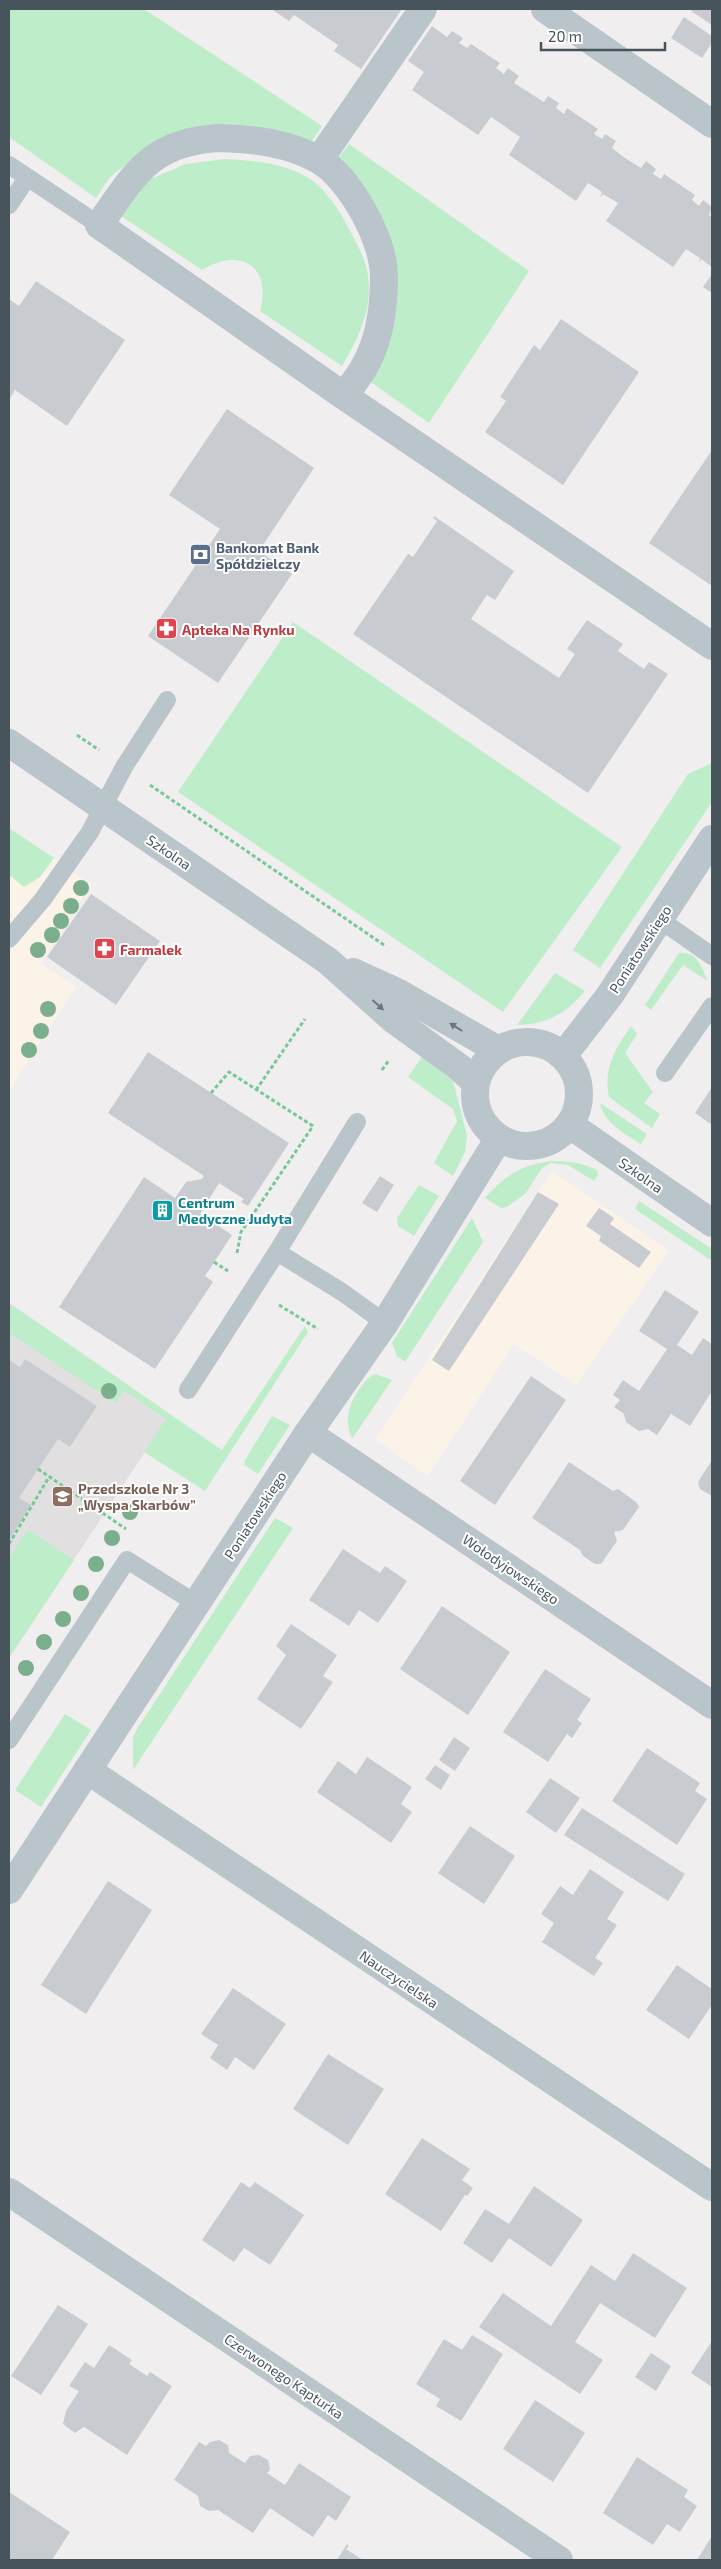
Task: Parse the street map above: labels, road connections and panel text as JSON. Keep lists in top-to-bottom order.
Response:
{
  "streets": {
    "street": [
      "Szkolna",
      "Poniatowskiego",
      "Wołodyjowskiego",
      "Nauczycielska",
      "Czerwonego Kapturka"
    ]
  },
  "crossings": [
    ["Szkolna", "Poniatowskiego"],
    ["Poniatowskiego", "Wołodyjowskiego"],
    ["Poniatowskiego", "Nauczycielska"]
  ],
  "places": {
    "bank": ["Bankomat Bank Spółdzielczy"],
    "pharmacy": ["Apteka Na Rynku", "Farmalek"],
    "building": ["Centrum Medyczne Judyta"],
    "school or university": ["Przedszkole Nr 3 „Wyspa Skarbów”"]
  },
  "scale_bar": "20 m"
}
